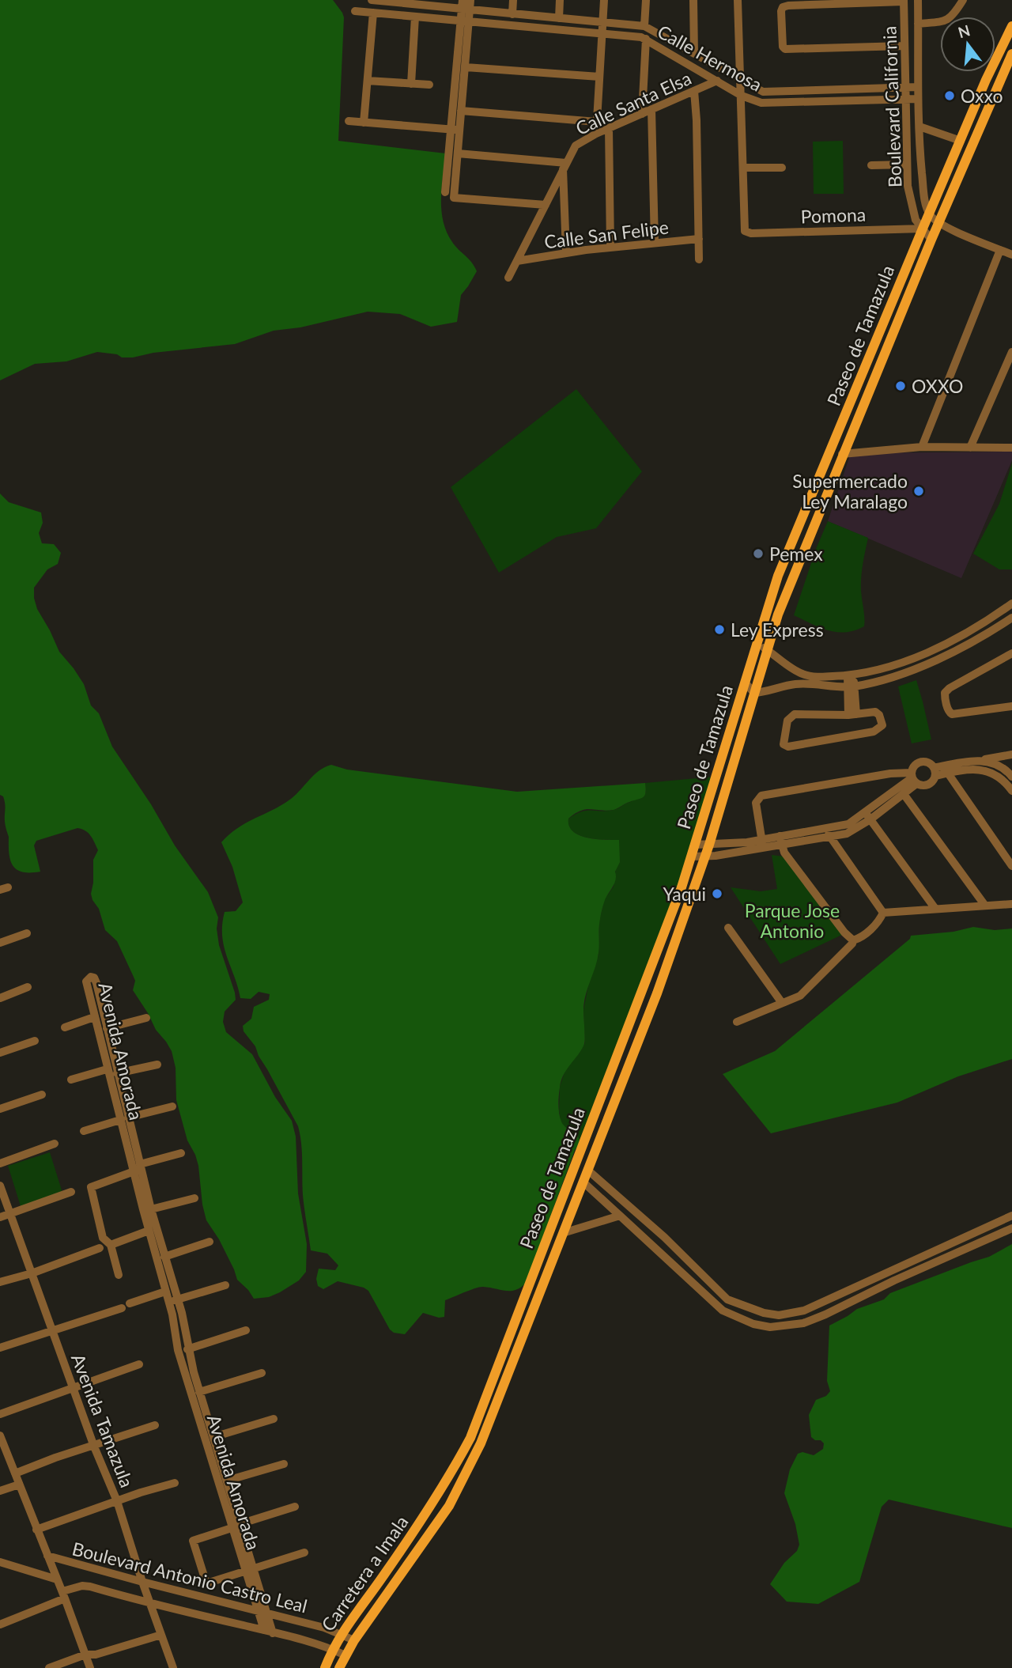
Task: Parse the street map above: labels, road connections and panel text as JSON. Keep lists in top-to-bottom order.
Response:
{
  "streets": {
    "main road": ["Paseo de Tamazula", "Carretera a Imala"],
    "street": [
      "Calle Hermosa",
      "Calle Santa Elsa",
      "Boulevard California",
      "Pomona",
      "Calle San Felipe",
      "Avenida Amorada",
      "Avenida Tamazula",
      "Boulevard Antonio Castro Leal"
    ]
  },
  "crossings": [
    ["Calle Hermosa", "Calle Santa Elsa"],
    ["Calle Hermosa", "Boulevard California"],
    ["Calle Santa Elsa", "Calle San Felipe"],
    ["Boulevard California", "Pomona"],
    ["Boulevard California", "Paseo de Tamazula"],
    ["Pomona", "Paseo de Tamazula"],
    ["Paseo de Tamazula", "Carretera a Imala"],
    ["Avenida Amorada", "Boulevard Antonio Castro Leal"],
    ["Avenida Tamazula", "Boulevard Antonio Castro Leal"],
    ["Carretera a Imala", "Boulevard Antonio Castro Leal"]
  ],
  "parks": ["Parque Jose Antonio"],
  "places": [
    "Oxxo",
    "OXXO",
    "Supermercado Ley Maralago",
    "Pemex",
    "Ley Express",
    "Yaqui"
  ],
  "north": "top"
}
